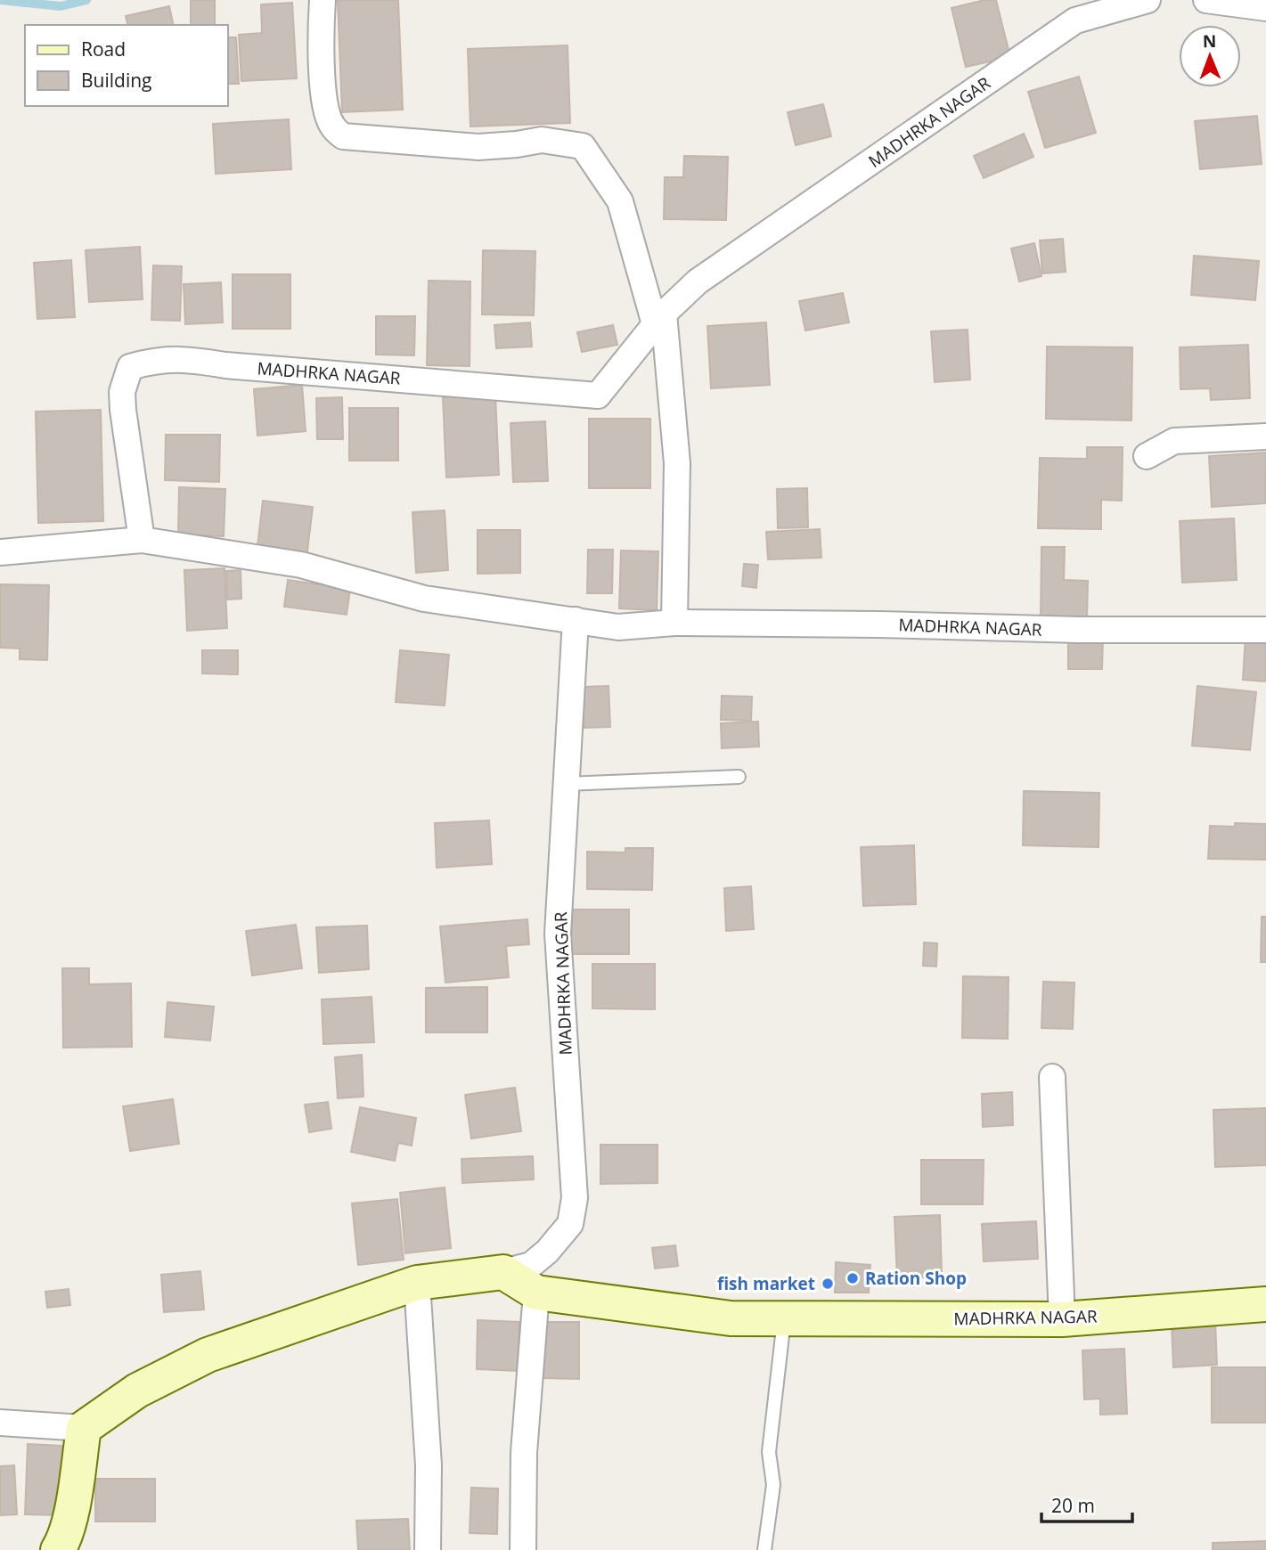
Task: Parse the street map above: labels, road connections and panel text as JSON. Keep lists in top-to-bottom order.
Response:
{
  "streets": {
    "street": ["MADHRKA NAGAR"]
  },
  "places": ["Ration Shop", "fish market"],
  "legend": ["Road", "Building"],
  "scale_bar": "20 m",
  "north": "top"
}
